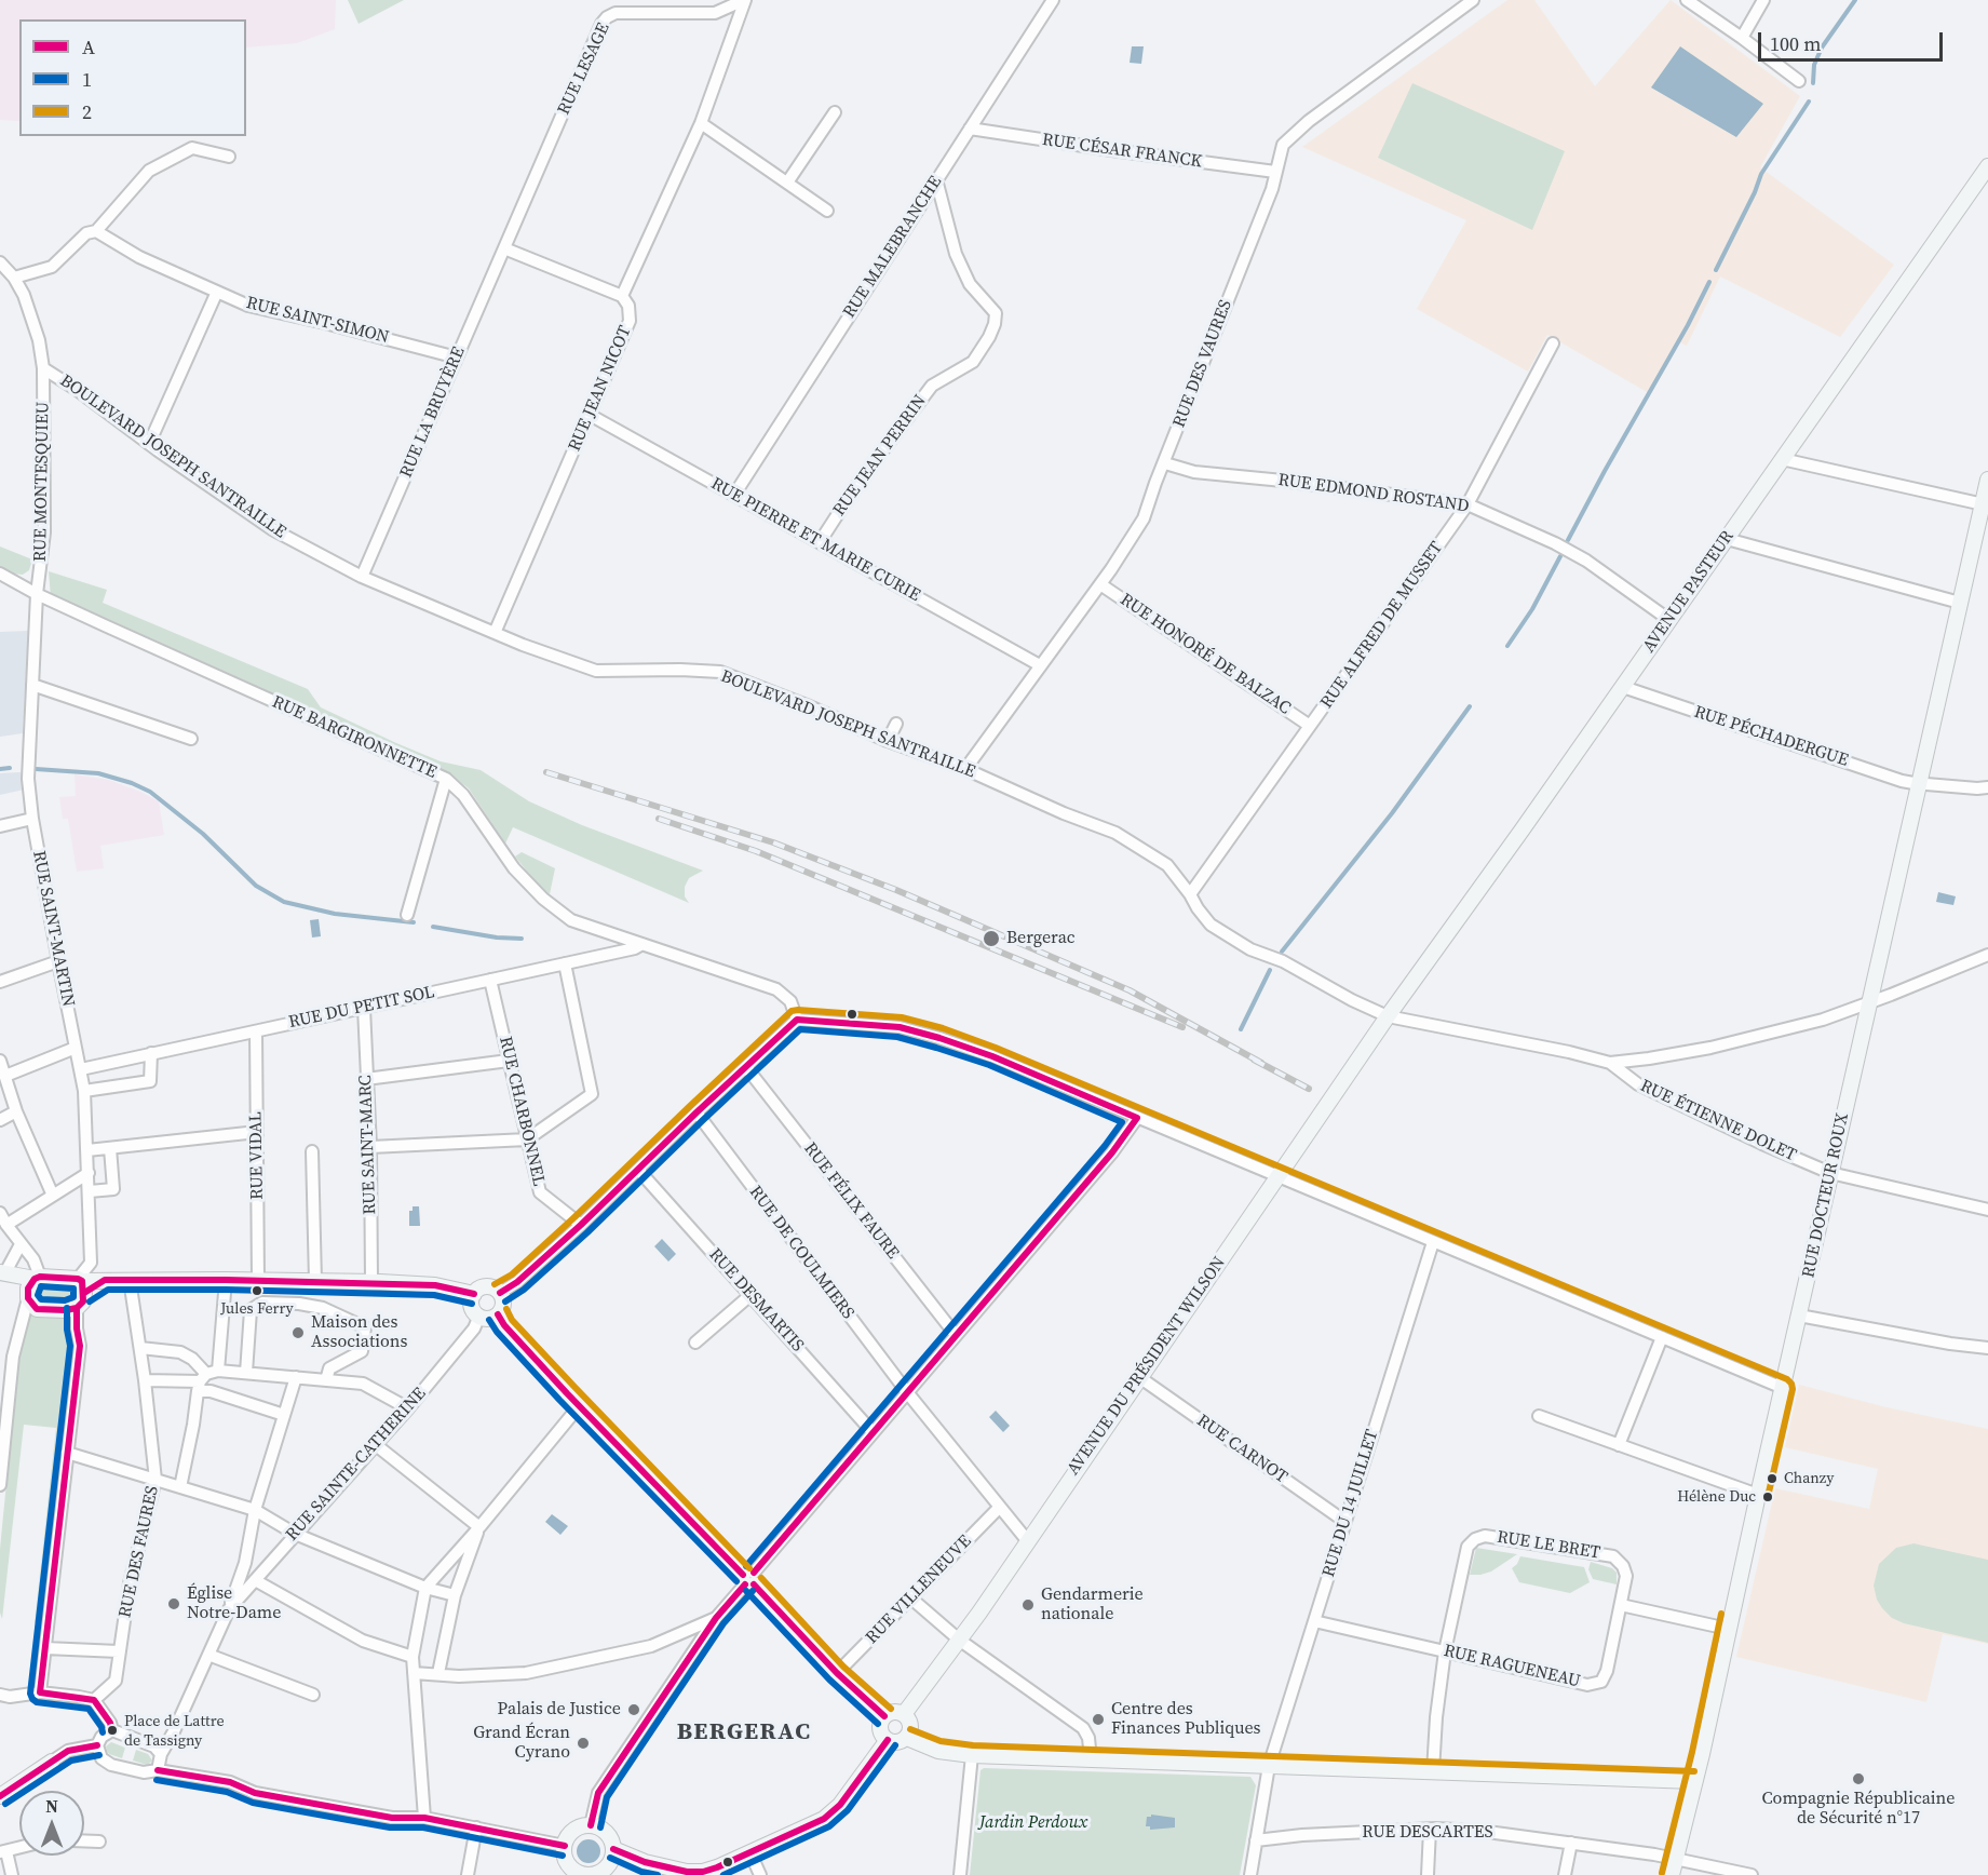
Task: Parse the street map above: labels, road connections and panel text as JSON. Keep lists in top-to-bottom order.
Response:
{
  "streets": {
    "main road": ["AVENUE PASTEUR", "RUE DOCTEUR ROUX", "AVENUE DU PRÉSIDENT WILSON"],
    "street": [
      "RUE LESAGE",
      "RUE CÉSAR FRANCK",
      "RUE MALEBRANCHE",
      "RUE SAINT-SIMON",
      "RUE DES VAURES",
      "RUE JEAN NICOT",
      "RUE LA BRUYÈRE",
      "RUE JEAN PERRIN",
      "BOULEVARD JOSEPH SANTRAILLE",
      "RUE MONTESQUIEU",
      "RUE EDMOND ROSTAND",
      "RUE PIERRE ET MARIE CURIE",
      "RUE ALFRED DE MUSSET",
      "RUE HONORÉ DE BALZAC",
      "RUE PÉCHADERGUE",
      "RUE BARGIRONNETTE",
      "RUE SAINT-MARTIN",
      "RUE DU PETIT SOL",
      "RUE CHARBONNEL",
      "RUE ÉTIENNE DOLET",
      "RUE SAINT-MARC",
      "RUE VIDAL",
      "RUE FÉLIX FAURE",
      "RUE DE COULMIERS",
      "RUE DESMARTIS",
      "RUE CARNOT",
      "RUE SAINTE-CATHERINE",
      "RUE DU 14 JUILLET",
      "RUE LE BRET",
      "RUE DES FAURES",
      "RUE VILLENEUVE",
      "RUE RAGUENEAU",
      "RUE DESCARTES"
    ]
  },
  "crossings": [
    ["RUE LESAGE", "RUE LA BRUYÈRE"],
    ["RUE CÉSAR FRANCK", "RUE MALEBRANCHE"],
    ["RUE CÉSAR FRANCK", "RUE DES VAURES"],
    ["RUE MALEBRANCHE", "RUE JEAN PERRIN"],
    ["RUE MALEBRANCHE", "RUE PIERRE ET MARIE CURIE"],
    ["RUE SAINT-SIMON", "RUE LA BRUYÈRE"],
    ["RUE DES VAURES", "BOULEVARD JOSEPH SANTRAILLE"],
    ["RUE DES VAURES", "RUE EDMOND ROSTAND"],
    ["RUE DES VAURES", "RUE PIERRE ET MARIE CURIE"],
    ["RUE DES VAURES", "RUE HONORÉ DE BALZAC"],
    ["RUE JEAN NICOT", "BOULEVARD JOSEPH SANTRAILLE"],
    ["RUE JEAN NICOT", "RUE PIERRE ET MARIE CURIE"],
    ["RUE LA BRUYÈRE", "BOULEVARD JOSEPH SANTRAILLE"],
    ["RUE JEAN PERRIN", "RUE PIERRE ET MARIE CURIE"],
    ["BOULEVARD JOSEPH SANTRAILLE", "RUE MONTESQUIEU"],
    ["BOULEVARD JOSEPH SANTRAILLE", "AVENUE PASTEUR"],
    ["BOULEVARD JOSEPH SANTRAILLE", "RUE ALFRED DE MUSSET"],
    ["BOULEVARD JOSEPH SANTRAILLE", "RUE ÉTIENNE DOLET"],
    ["BOULEVARD JOSEPH SANTRAILLE", "AVENUE DU PRÉSIDENT WILSON"],
    ["RUE MONTESQUIEU", "RUE BARGIRONNETTE"],
    ["RUE MONTESQUIEU", "RUE SAINT-MARTIN"],
    ["RUE EDMOND ROSTAND", "AVENUE PASTEUR"],
    ["RUE EDMOND ROSTAND", "RUE ALFRED DE MUSSET"],
    ["AVENUE PASTEUR", "RUE PÉCHADERGUE"],
    ["AVENUE PASTEUR", "AVENUE DU PRÉSIDENT WILSON"],
    ["RUE ALFRED DE MUSSET", "RUE HONORÉ DE BALZAC"],
    ["RUE PÉCHADERGUE", "RUE DOCTEUR ROUX"],
    ["RUE BARGIRONNETTE", "RUE SAINT-MARTIN"],
    ["RUE BARGIRONNETTE", "RUE DU PETIT SOL"],
    ["RUE SAINT-MARTIN", "RUE DU PETIT SOL"],
    ["RUE DU PETIT SOL", "RUE CHARBONNEL"],
    ["RUE DU PETIT SOL", "RUE SAINT-MARC"],
    ["RUE DU PETIT SOL", "RUE VIDAL"],
    ["RUE ÉTIENNE DOLET", "RUE DOCTEUR ROUX"],
    ["RUE DOCTEUR ROUX", "RUE DESCARTES"],
    ["RUE DE COULMIERS", "AVENUE DU PRÉSIDENT WILSON"],
    ["RUE DE COULMIERS", "RUE VILLENEUVE"],
    ["AVENUE DU PRÉSIDENT WILSON", "RUE CARNOT"],
    ["RUE CARNOT", "RUE DU 14 JUILLET"],
    ["RUE DU 14 JUILLET", "RUE RAGUENEAU"],
    ["RUE DU 14 JUILLET", "RUE DESCARTES"],
    ["RUE LE BRET", "RUE RAGUENEAU"]
  ],
  "districts": ["BERGERAC"],
  "parks": ["Jardin Perdoux"],
  "places": [
    "Bergerac",
    "Jules Ferry",
    "Maison des Associations",
    "Chanzy",
    "Hélène Duc",
    "Église Notre-Dame",
    "Gendarmerie nationale",
    "Palais de Justice",
    "Centre des Finances Publiques",
    "Place de Lattre de Tassigny",
    "Grand Écran Cyrano",
    "Compagnie Républicaine de Sécurité n°17"
  ],
  "lines": ["transit line 2", "transit line A", "transit line 1"],
  "legend": ["A", "1", "2"],
  "scale_bar": "100 m",
  "north": "top"
}
